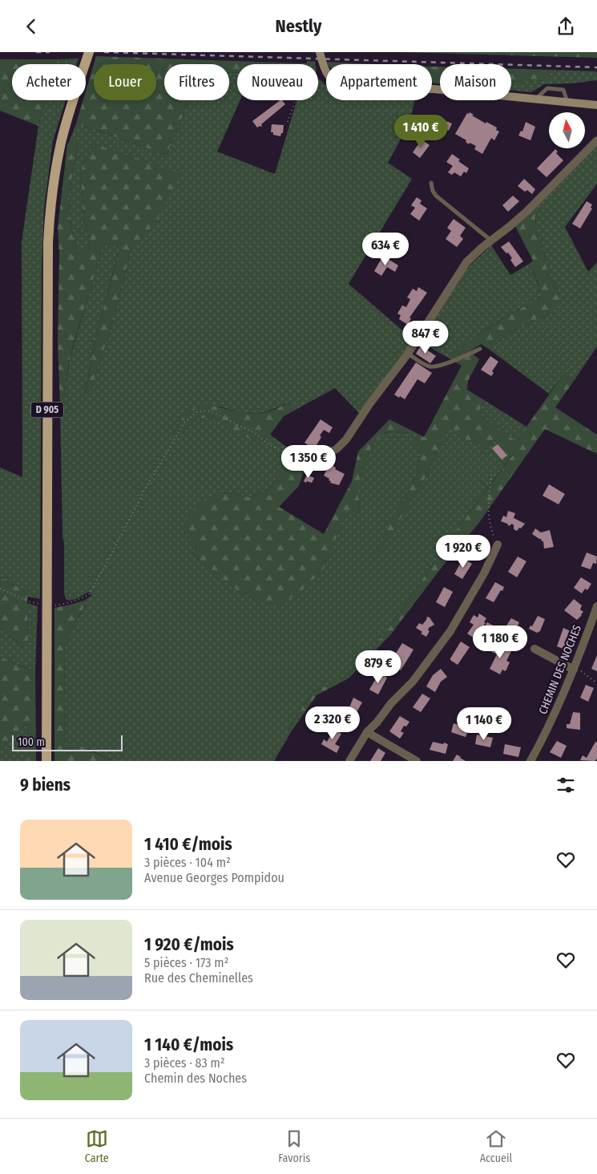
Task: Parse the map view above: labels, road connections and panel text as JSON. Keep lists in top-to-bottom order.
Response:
{
  "streets": {
    "main road": ["D 905"],
    "street": ["CHEMIN DES NOCHES"]
  },
  "scale_bar": "100 m",
  "north": "top",
  "page": {
    "header": "Nestly",
    "chip": [
      "Acheter",
      "Louer",
      "Filtres",
      "Nouveau",
      "Appartement",
      "Maison"
    ],
    "price": [
      "1 410 €",
      "634 €",
      "847 €",
      "1 350 €",
      "1 920 €",
      "1 180 €",
      "879 €",
      "2 320 €",
      "1 140 €"
    ],
    "scale": "100 m",
    "heading": "9 biens",
    "list": [
      {
        "name": "1 410 €/mois",
        "note": "3 pièces · 104 m² · Avenue Georges Pompidou"
      },
      {
        "name": "1 920 €/mois",
        "note": "5 pièces · 173 m² · Rue des Cheminelles"
      },
      {
        "name": "1 140 €/mois",
        "note": "3 pièces · 83 m² · Chemin des Noches"
      }
    ],
    "tabs": ["Carte", "Favoris", "Accueil"]
  }
}
